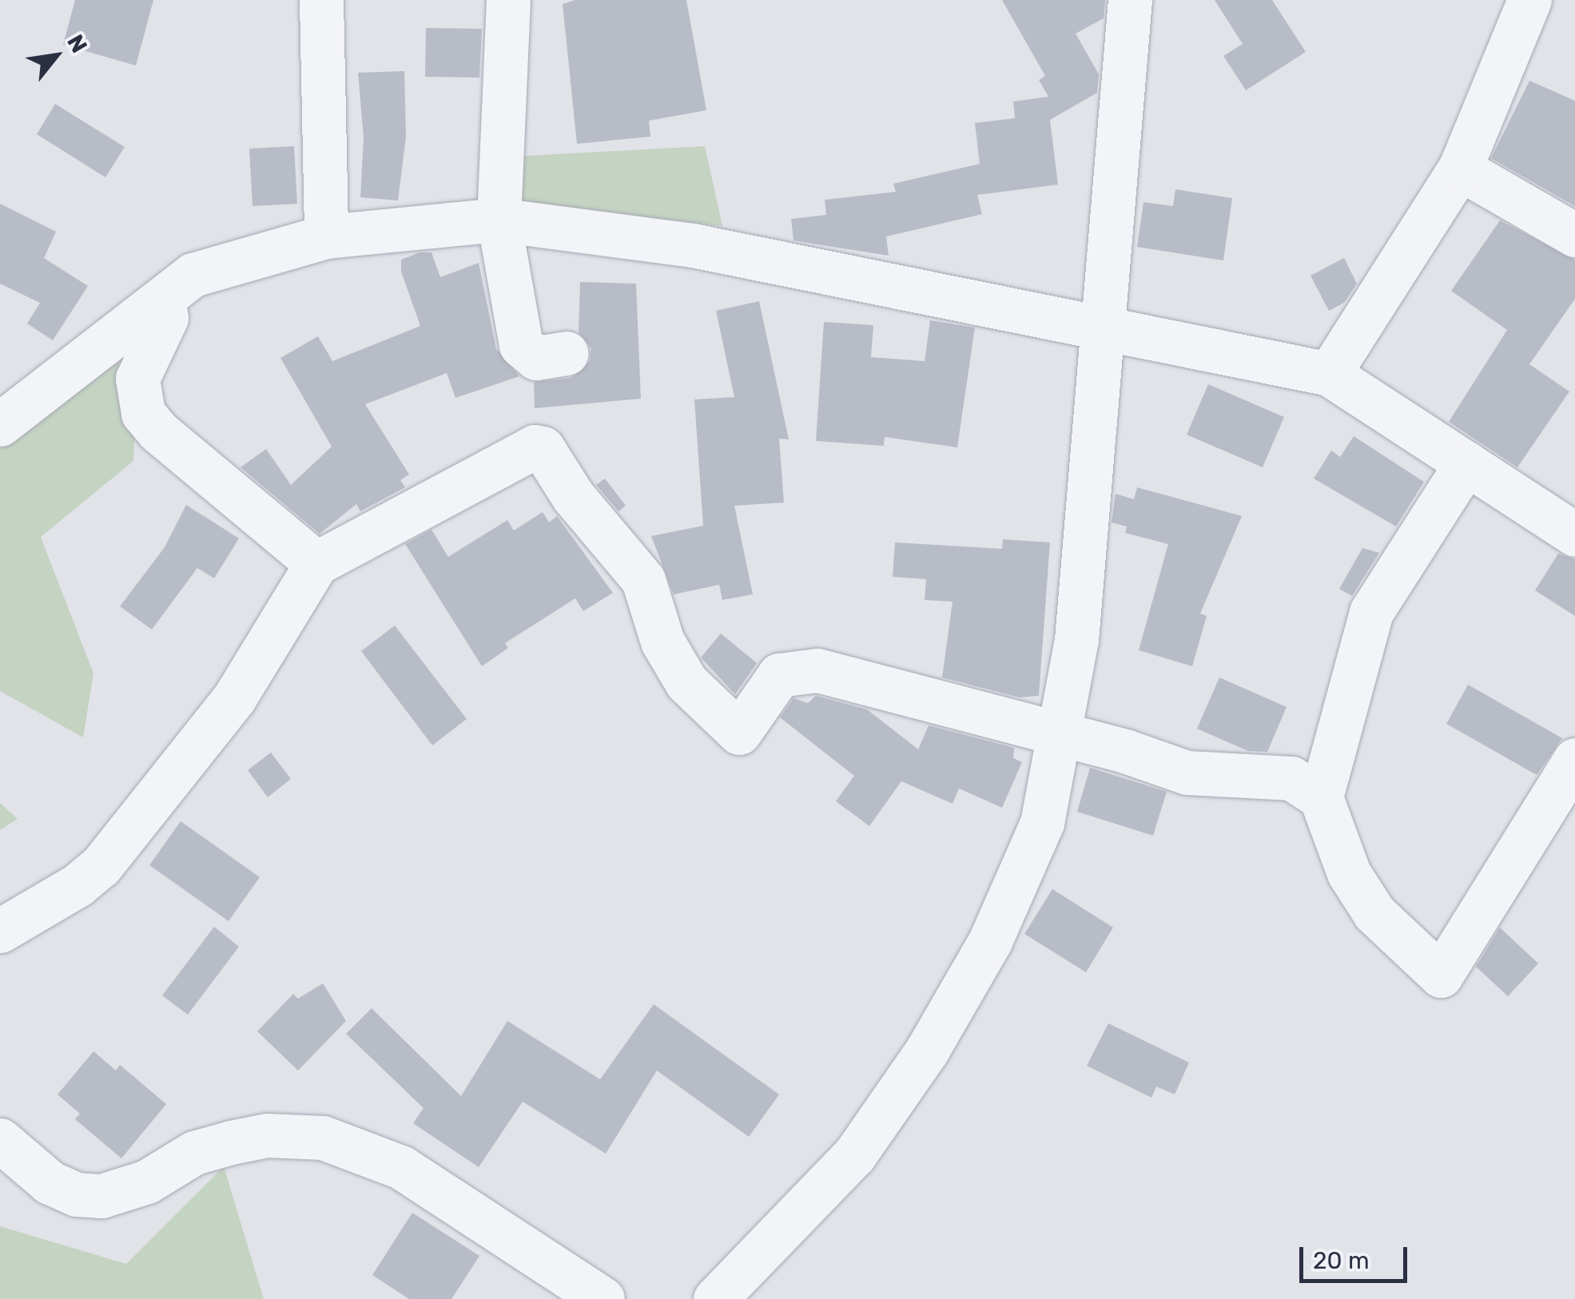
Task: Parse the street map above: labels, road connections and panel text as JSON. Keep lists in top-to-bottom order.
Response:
{
  "scale_bar": "20 m",
  "north": "top right"
}
